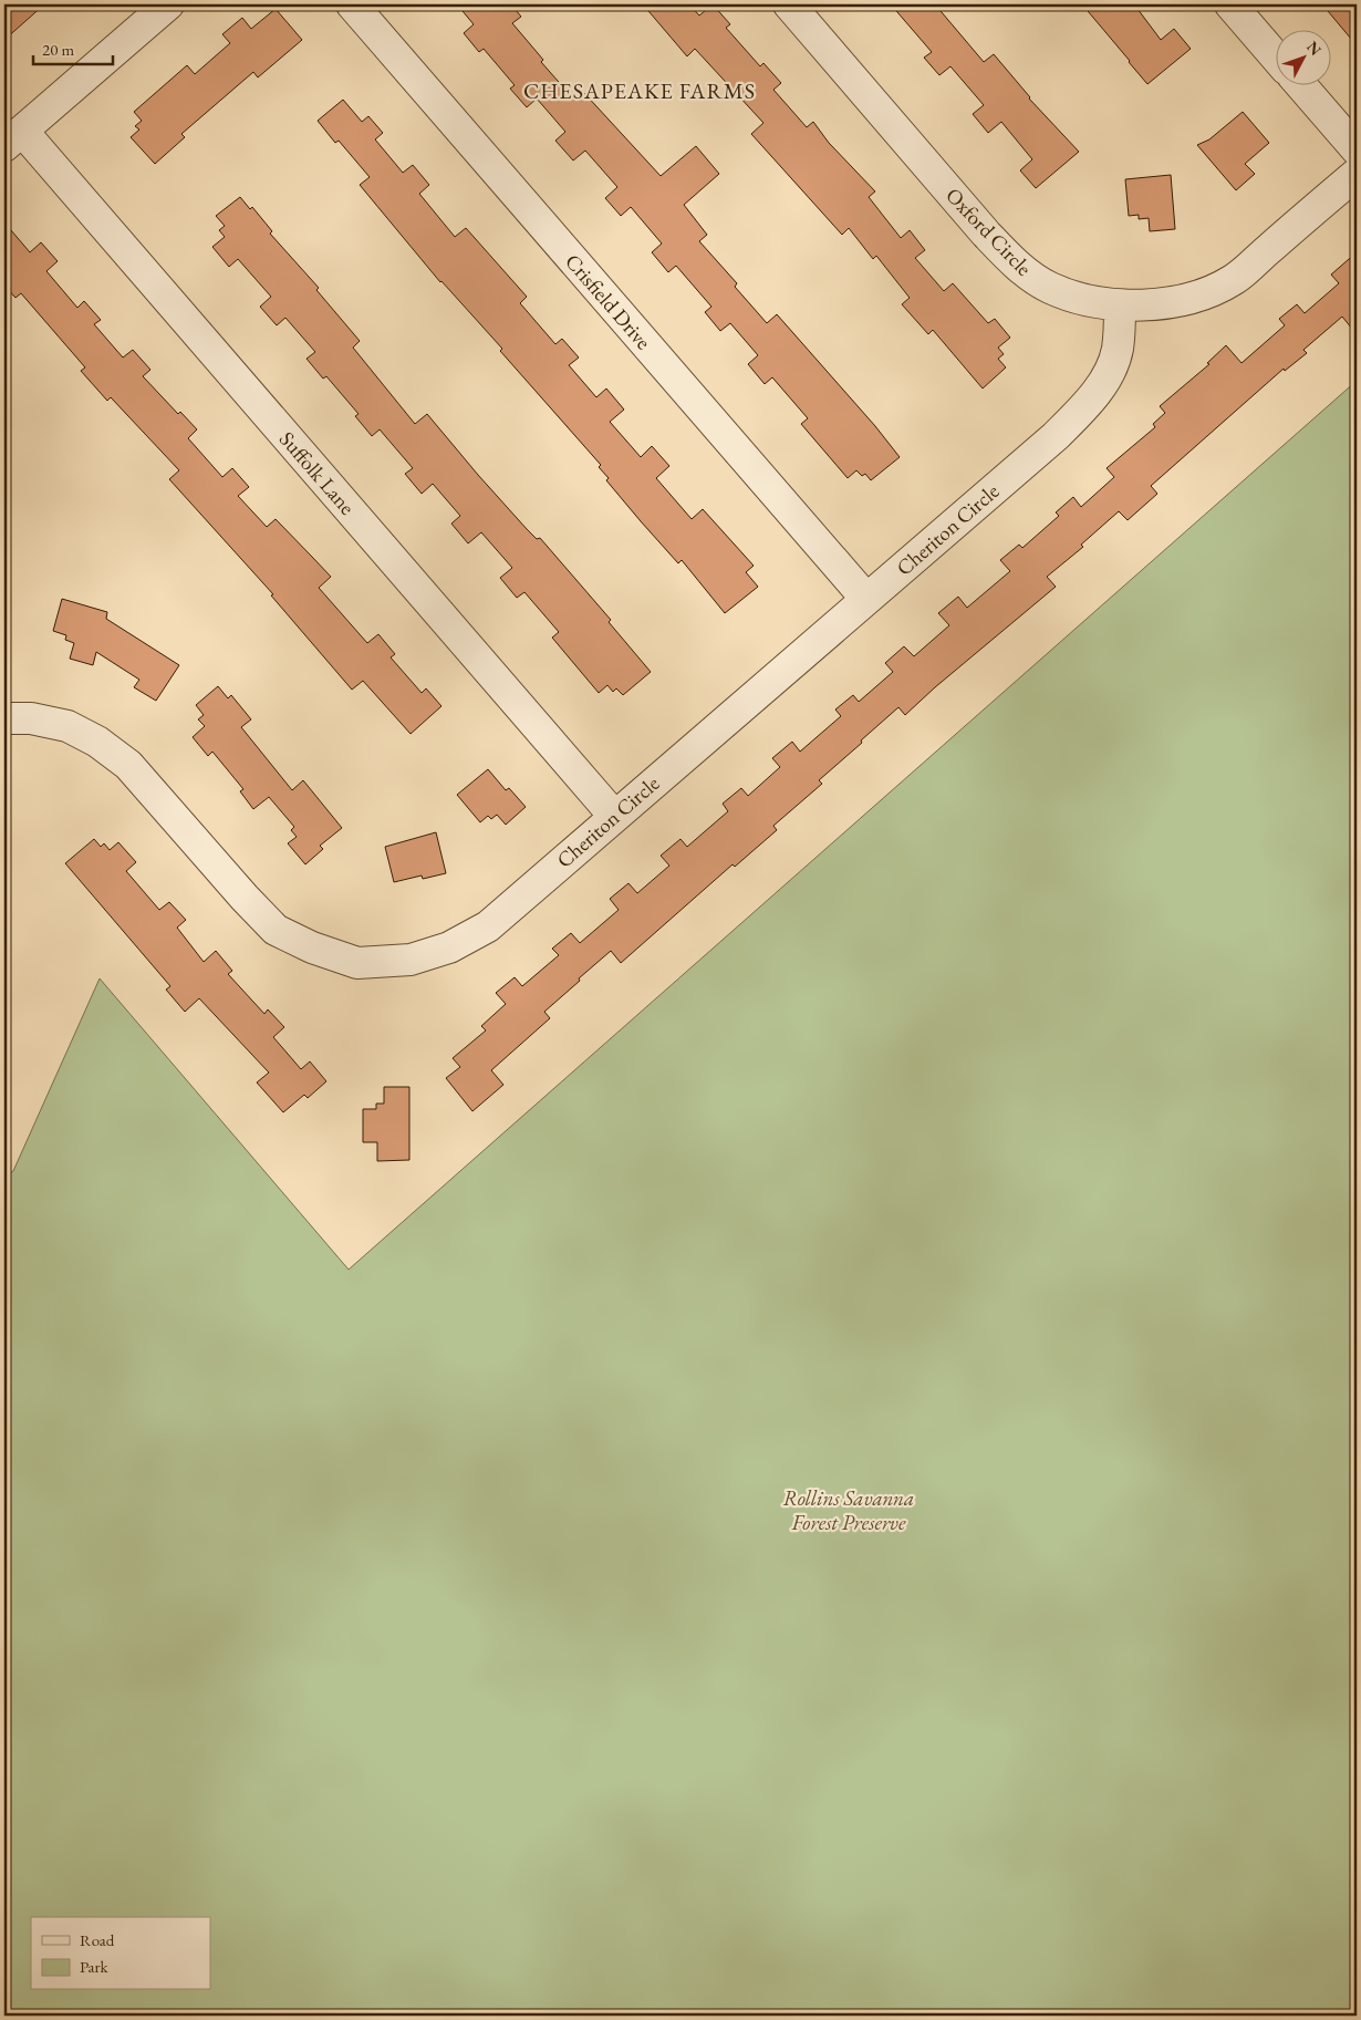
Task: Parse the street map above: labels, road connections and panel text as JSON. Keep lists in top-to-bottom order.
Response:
{
  "streets": {
    "street": [
      "Oxford Circle",
      "Crisfield Drive",
      "Suffolk Lane",
      "Cheriton Circle"
    ]
  },
  "crossings": [
    ["Oxford Circle", "Cheriton Circle"],
    ["Crisfield Drive", "Cheriton Circle"],
    ["Suffolk Lane", "Cheriton Circle"]
  ],
  "districts": ["CHESAPEAKE FARMS"],
  "parks": ["Rollins Savanna Forest Preserve"],
  "legend": ["Road", "Park"],
  "scale_bar": "20 m",
  "north": "top right"
}
